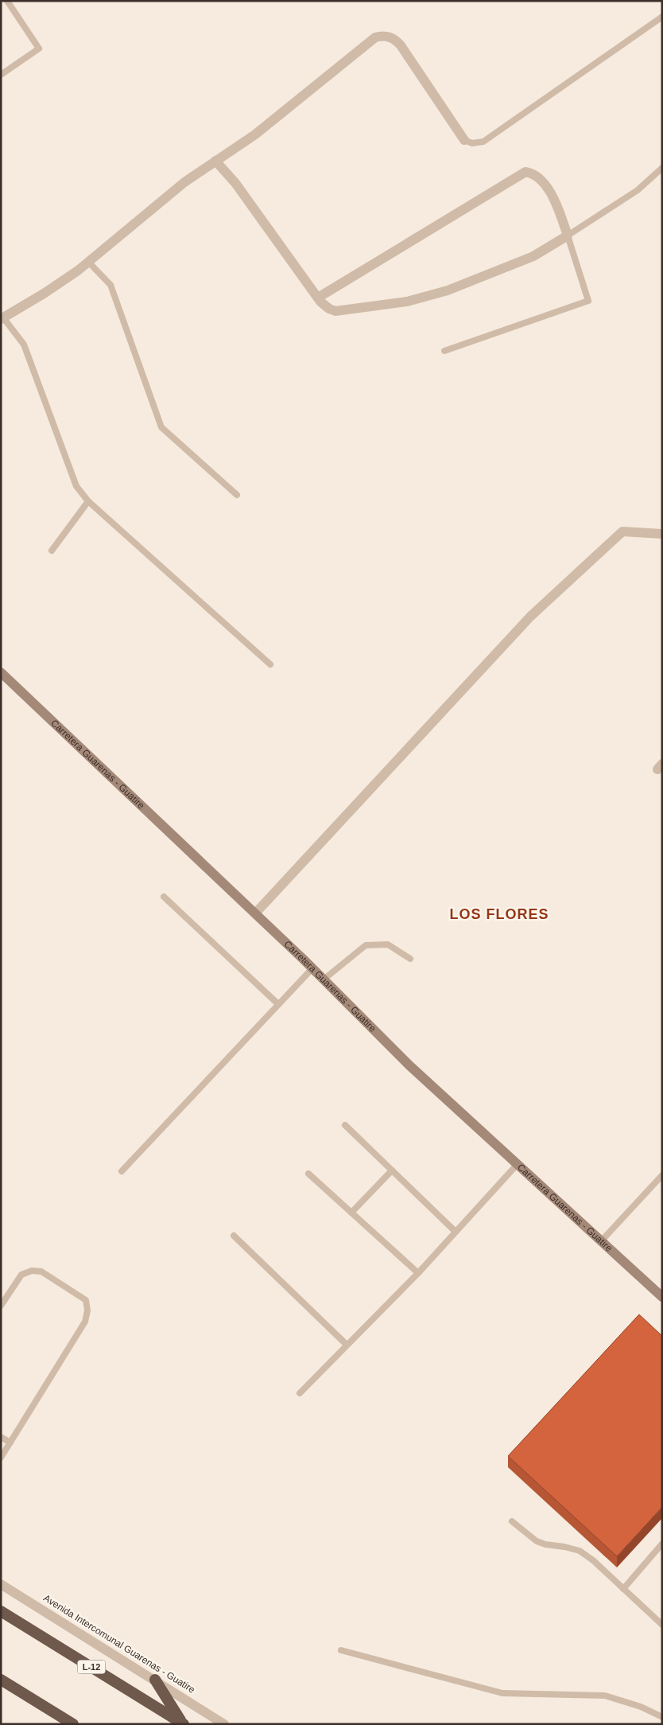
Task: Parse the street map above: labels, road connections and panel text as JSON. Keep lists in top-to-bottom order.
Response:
{
  "streets": {
    "highway": ["L-12"],
    "main road": ["Carretera Guarenas - Guatire"],
    "street": ["Avenida Intercomunal Guarenas - Guatire"]
  },
  "districts": ["LOS FLORES"]
}
